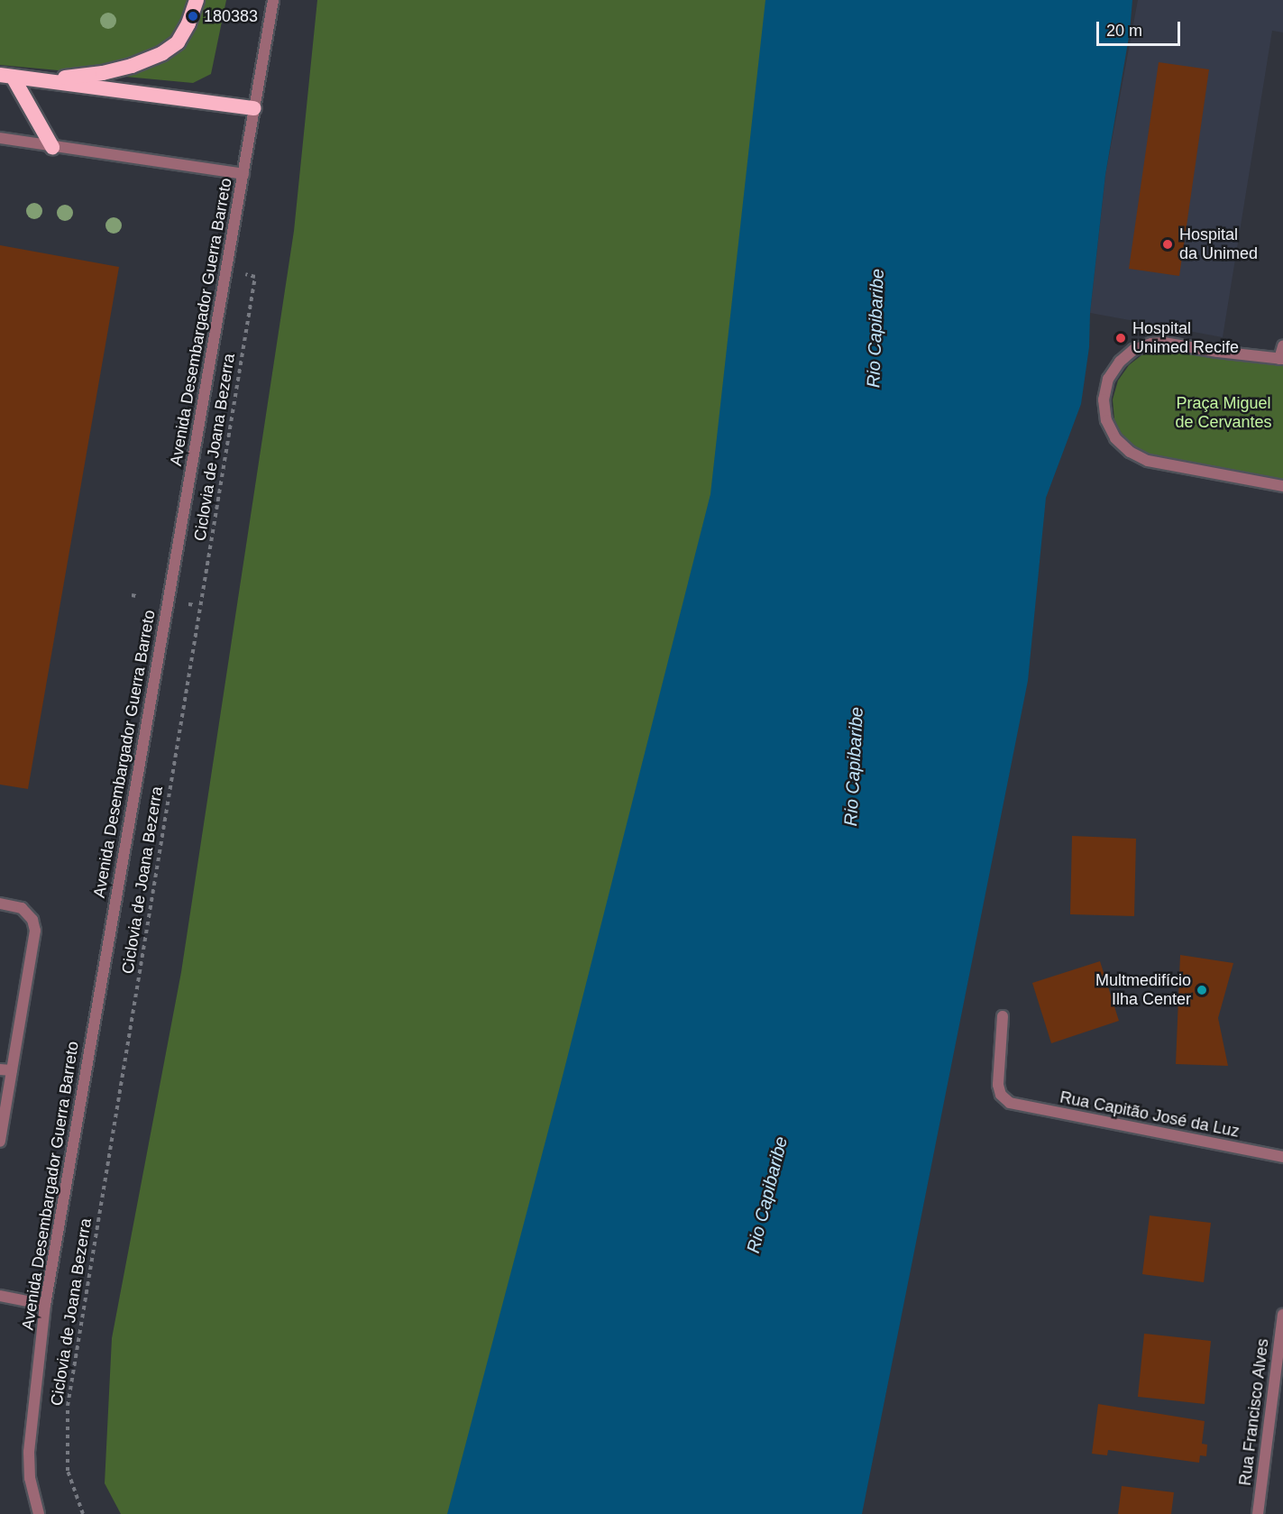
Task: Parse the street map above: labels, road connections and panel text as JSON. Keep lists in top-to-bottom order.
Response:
{
  "streets": {
    "street": ["Avenida Desembargador Guerra Barreto", "Rua Capitão José da Luz", "Rua Francisco Alves"],
    "path": ["Ciclovia de Joana Bezerra"]
  },
  "crossings": [
    ["Avenida Desembargador Guerra Barreto", "Ciclovia de Joana Bezerra"]
  ],
  "water": ["Rio Capibaribe"],
  "parks": ["Praça Miguel de Cervantes"],
  "places": [
    "180383",
    "Hospital da Unimed",
    "Hospital Unimed Recife",
    "Multmedifício Ilha Center"
  ],
  "scale_bar": "20 m"
}
